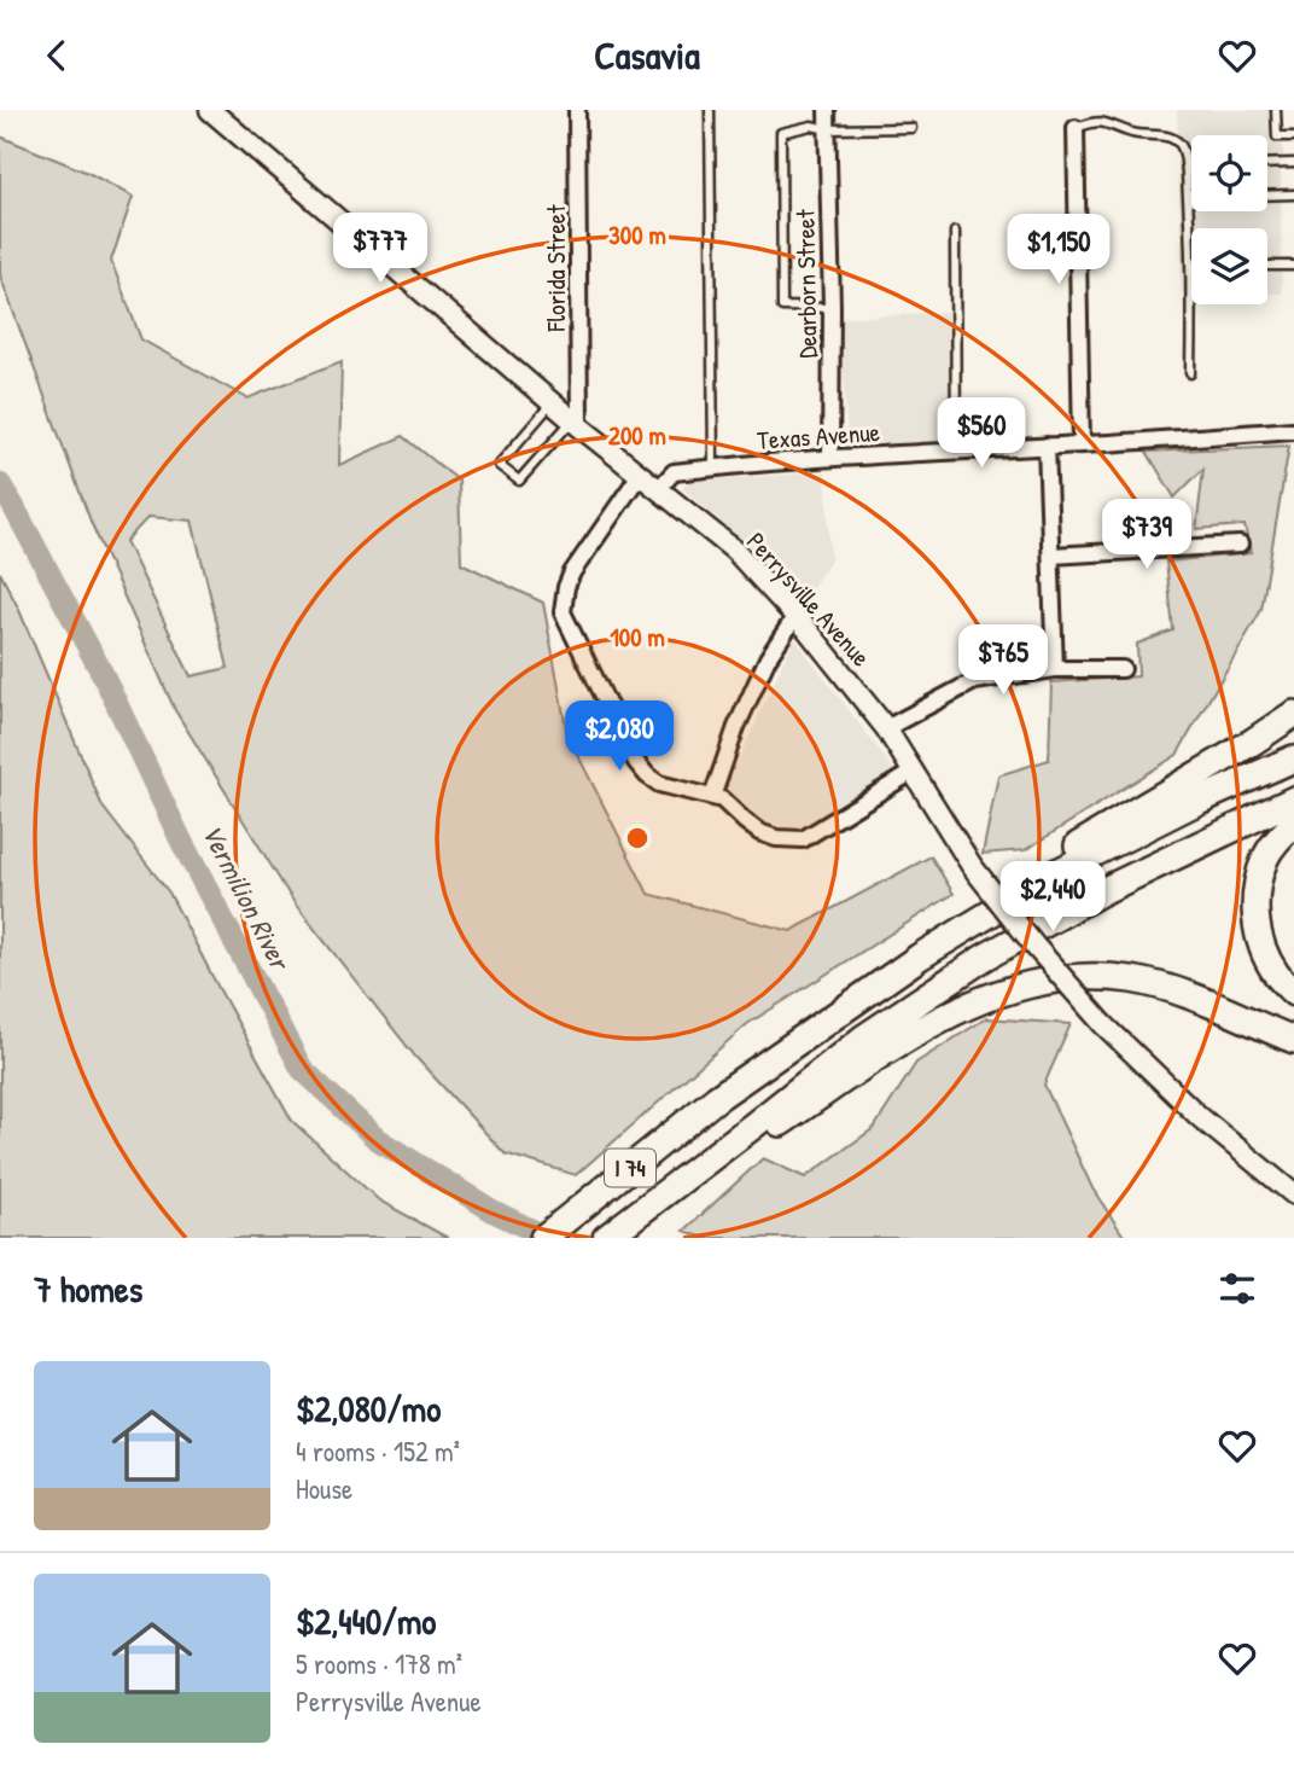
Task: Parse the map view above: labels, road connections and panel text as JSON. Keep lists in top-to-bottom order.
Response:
{
  "streets": {
    "highway": ["I 74"],
    "street": [
      "Florida Street",
      "Dearborn Street",
      "Texas Avenue",
      "Perrysville Avenue"
    ]
  },
  "crossings": [
    ["Florida Street", "Perrysville Avenue"],
    ["Dearborn Street", "Texas Avenue"],
    ["Texas Avenue", "Perrysville Avenue"]
  ],
  "water": ["Vermilion River"],
  "page": {
    "header": "Casavia",
    "price": [
      "$777",
      "$1,150",
      "$560",
      "$739",
      "$765",
      "$2,080",
      "$2,440"
    ],
    "heading": "7 homes",
    "list": [
      {
        "name": "$2,080/mo",
        "note": "4 rooms · 152 m² · House"
      },
      {
        "name": "$2,440/mo",
        "note": "5 rooms · 178 m² · Perrysville Avenue"
      }
    ]
  },
  "rings": ["300 m", "200 m", "100 m"]
}
